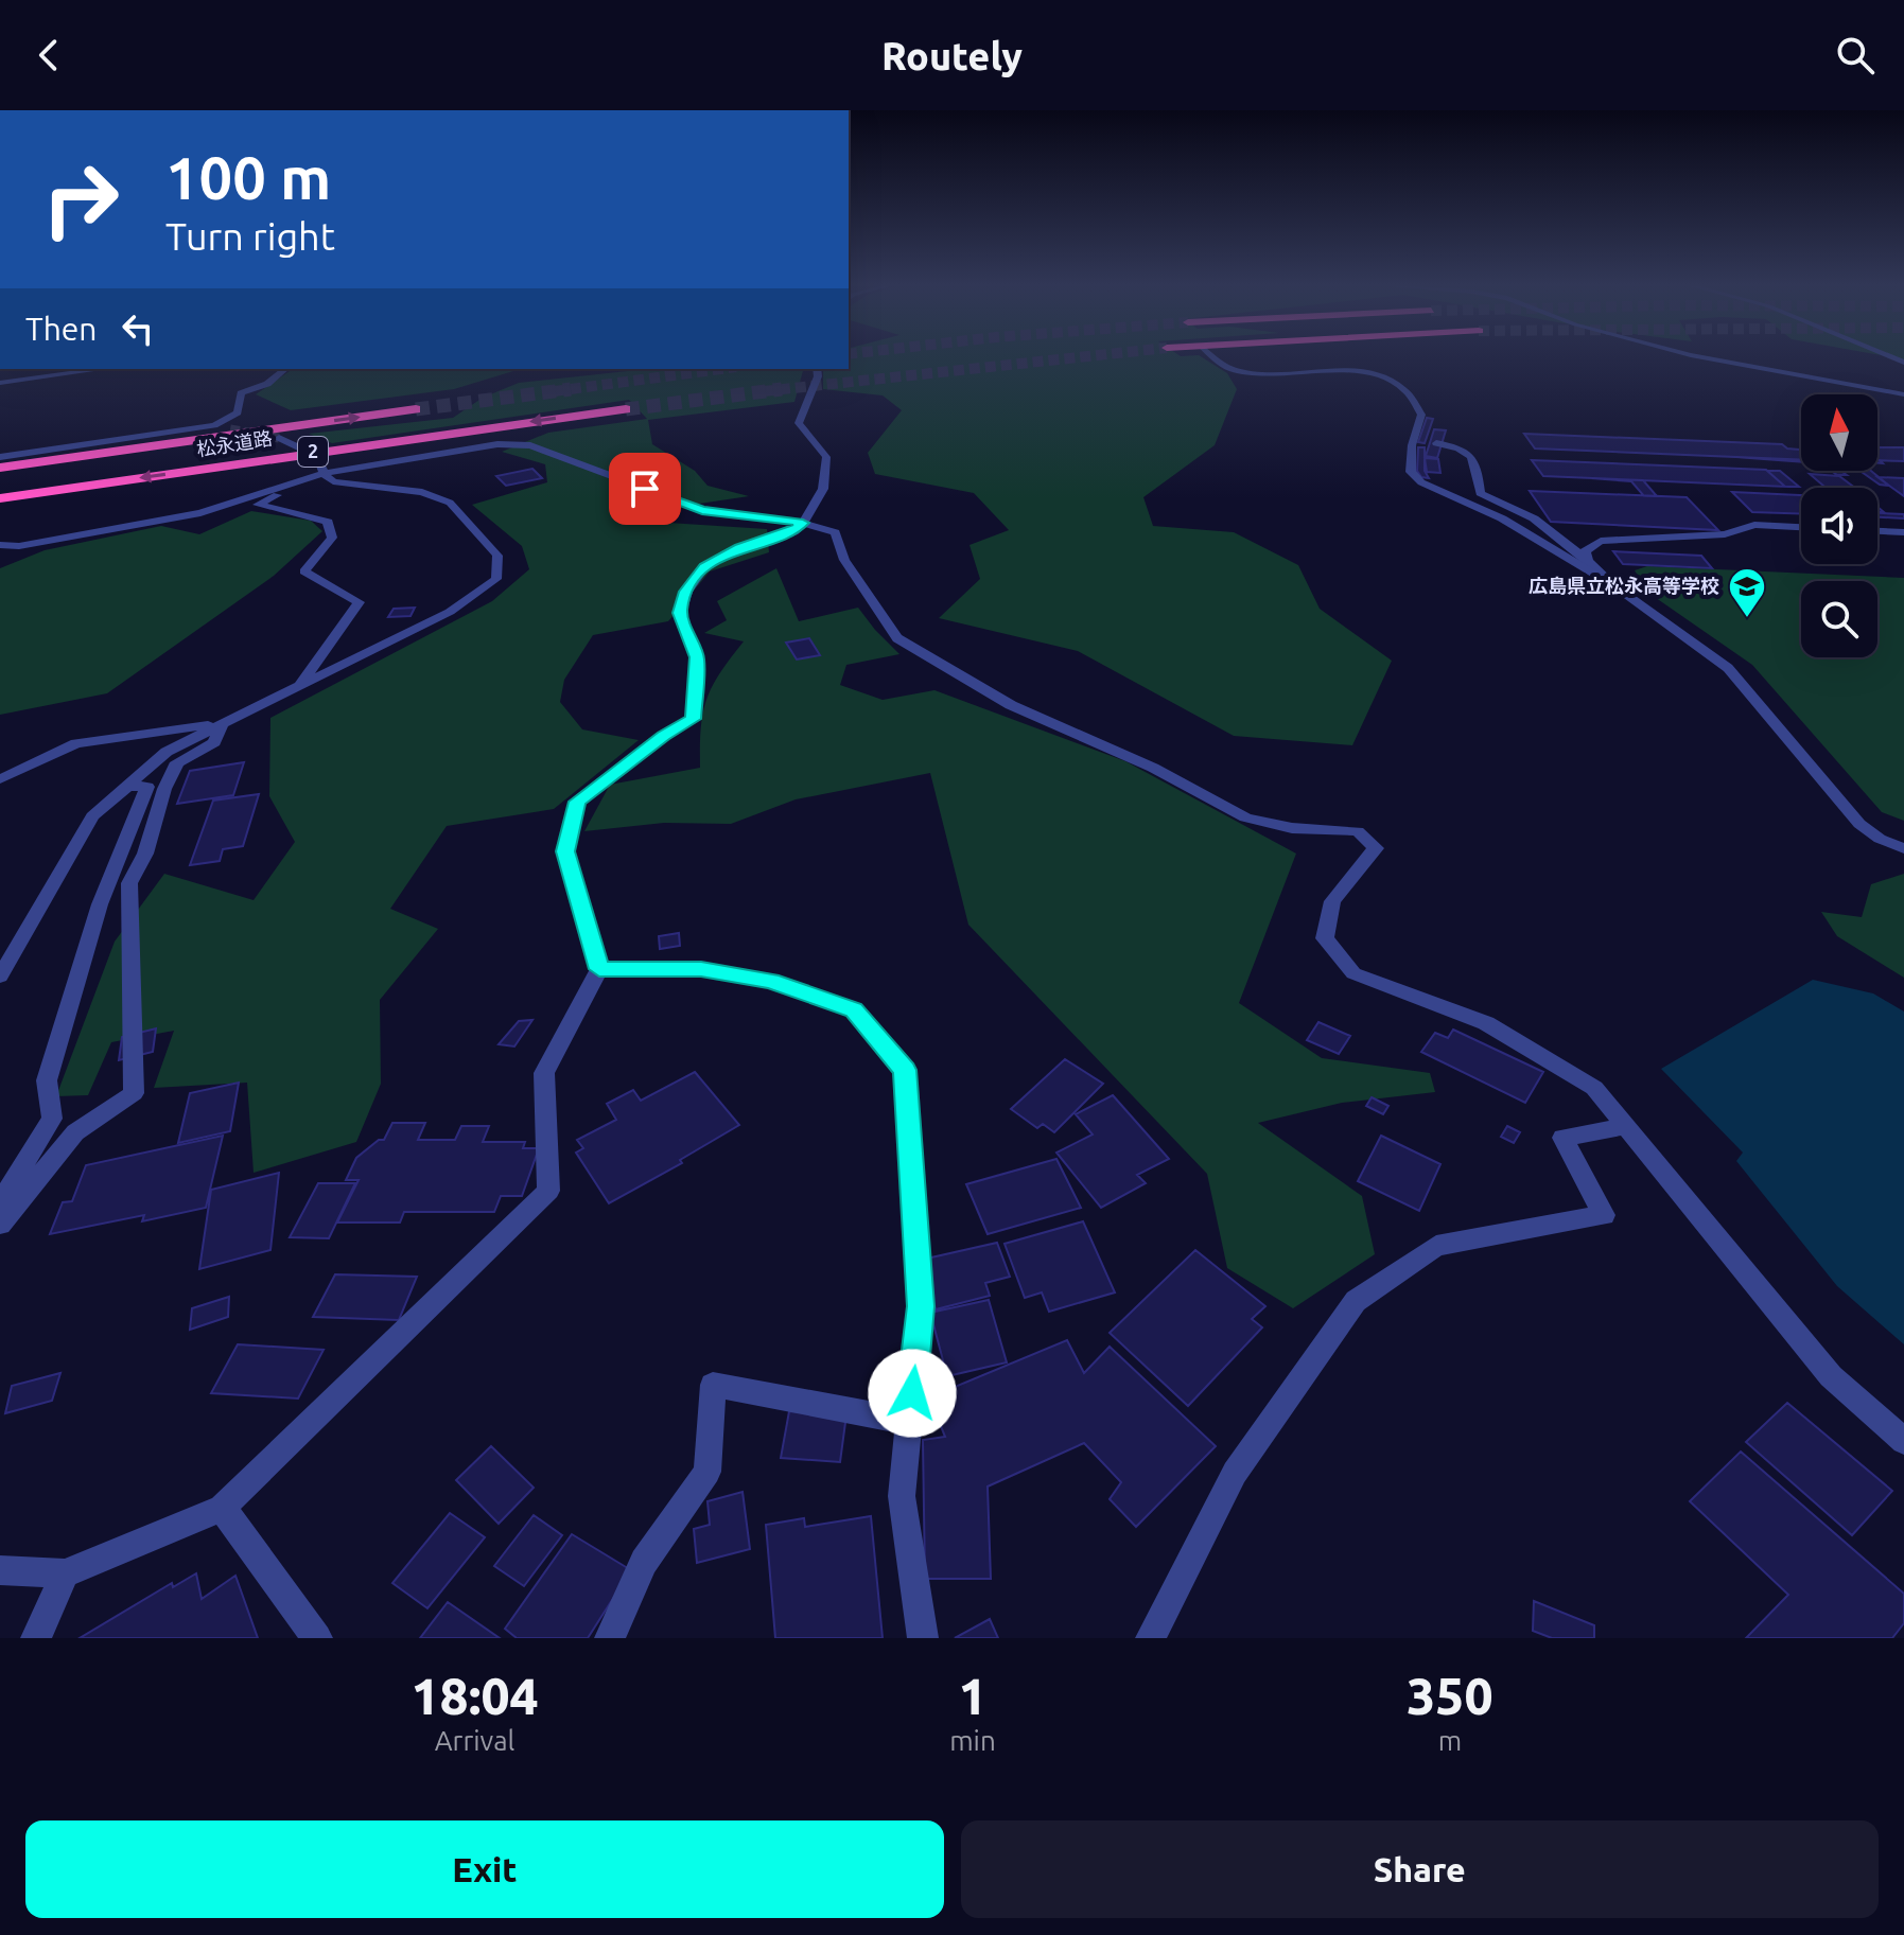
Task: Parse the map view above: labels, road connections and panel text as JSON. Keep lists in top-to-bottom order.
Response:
{
  "streets": {
    "highway": ["松永道路", "2"]
  },
  "places": {
    "school or university": ["広島県立松永高等学校"]
  },
  "north": "top",
  "page": {
    "header": "Routely",
    "turn": ["100 m", "Turn right"],
    "then": "Then",
    "eta": [
      "18:04",
      "Arrival",
      "1",
      "min",
      "350",
      "m"
    ],
    "buttons": ["Exit", "Share"]
  }
}
